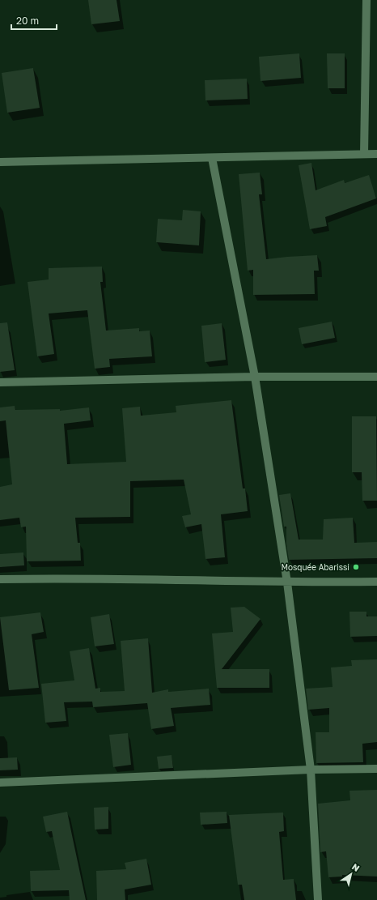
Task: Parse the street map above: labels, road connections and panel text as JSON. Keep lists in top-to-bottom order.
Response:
{
  "places": ["Mosquée Abarissi"],
  "scale_bar": "20 m",
  "north": "top right"
}
